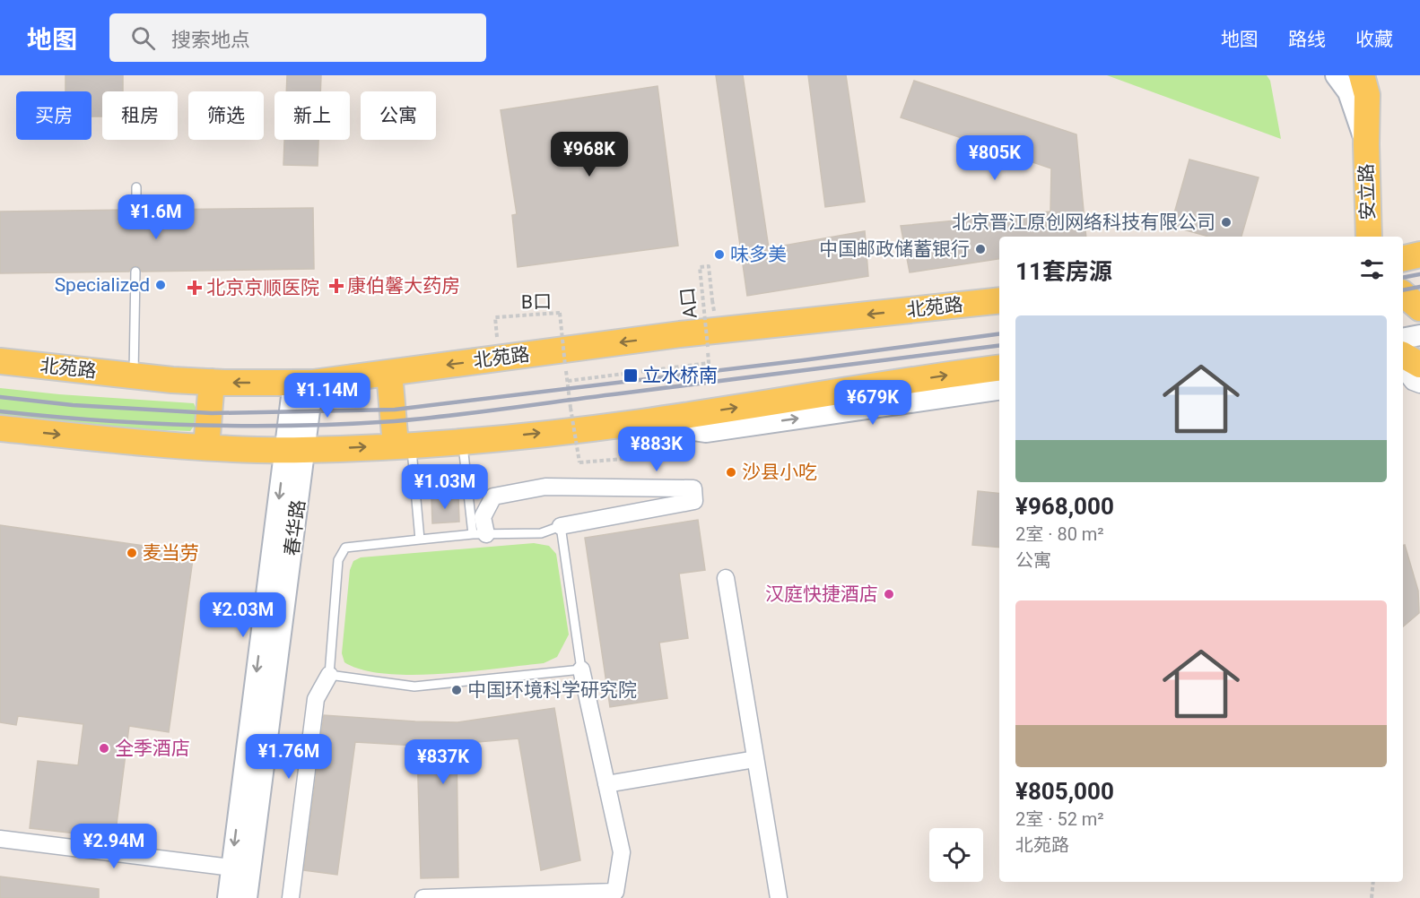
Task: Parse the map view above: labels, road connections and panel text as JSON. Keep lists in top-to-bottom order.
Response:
{
  "streets": {
    "main road": ["安立路", "北苑路"],
    "street": ["春华路"],
    "path": ["B口", "A口"]
  },
  "crossings": [
    ["B口", "A口"],
    ["北苑路", "春华路"]
  ],
  "places": {
    "other": [
      "北京晋江原创网络科技有限公司",
      "中国邮政储蓄银行",
      "味多美",
      "Specialized",
      "沙县小吃",
      "麦当劳",
      "汉庭快捷酒店",
      "中国环境科学研究院",
      "全季酒店"
    ],
    "health": ["康伯馨大药房", "北京京顺医院"],
    "transit": ["立水桥南"]
  },
  "page": {
    "header": "地图",
    "search": "搜索地点",
    "nav": ["地图", "路线", "收藏"],
    "chip": [
      "买房",
      "租房",
      "筛选",
      "新上",
      "公寓"
    ],
    "price": [
      "¥968K",
      "¥805K",
      "¥1.6M",
      "¥1.14M",
      "¥679K",
      "¥883K",
      "¥1.03M",
      "¥2.03M",
      "¥1.76M",
      "¥837K",
      "¥2.94M"
    ],
    "heading": "11套房源",
    "list": [
      {
        "name": "¥968,000",
        "note": "2室 · 80 m² · 公寓"
      },
      {
        "name": "¥805,000",
        "note": "2室 · 52 m² · 北苑路"
      }
    ]
  }
}
